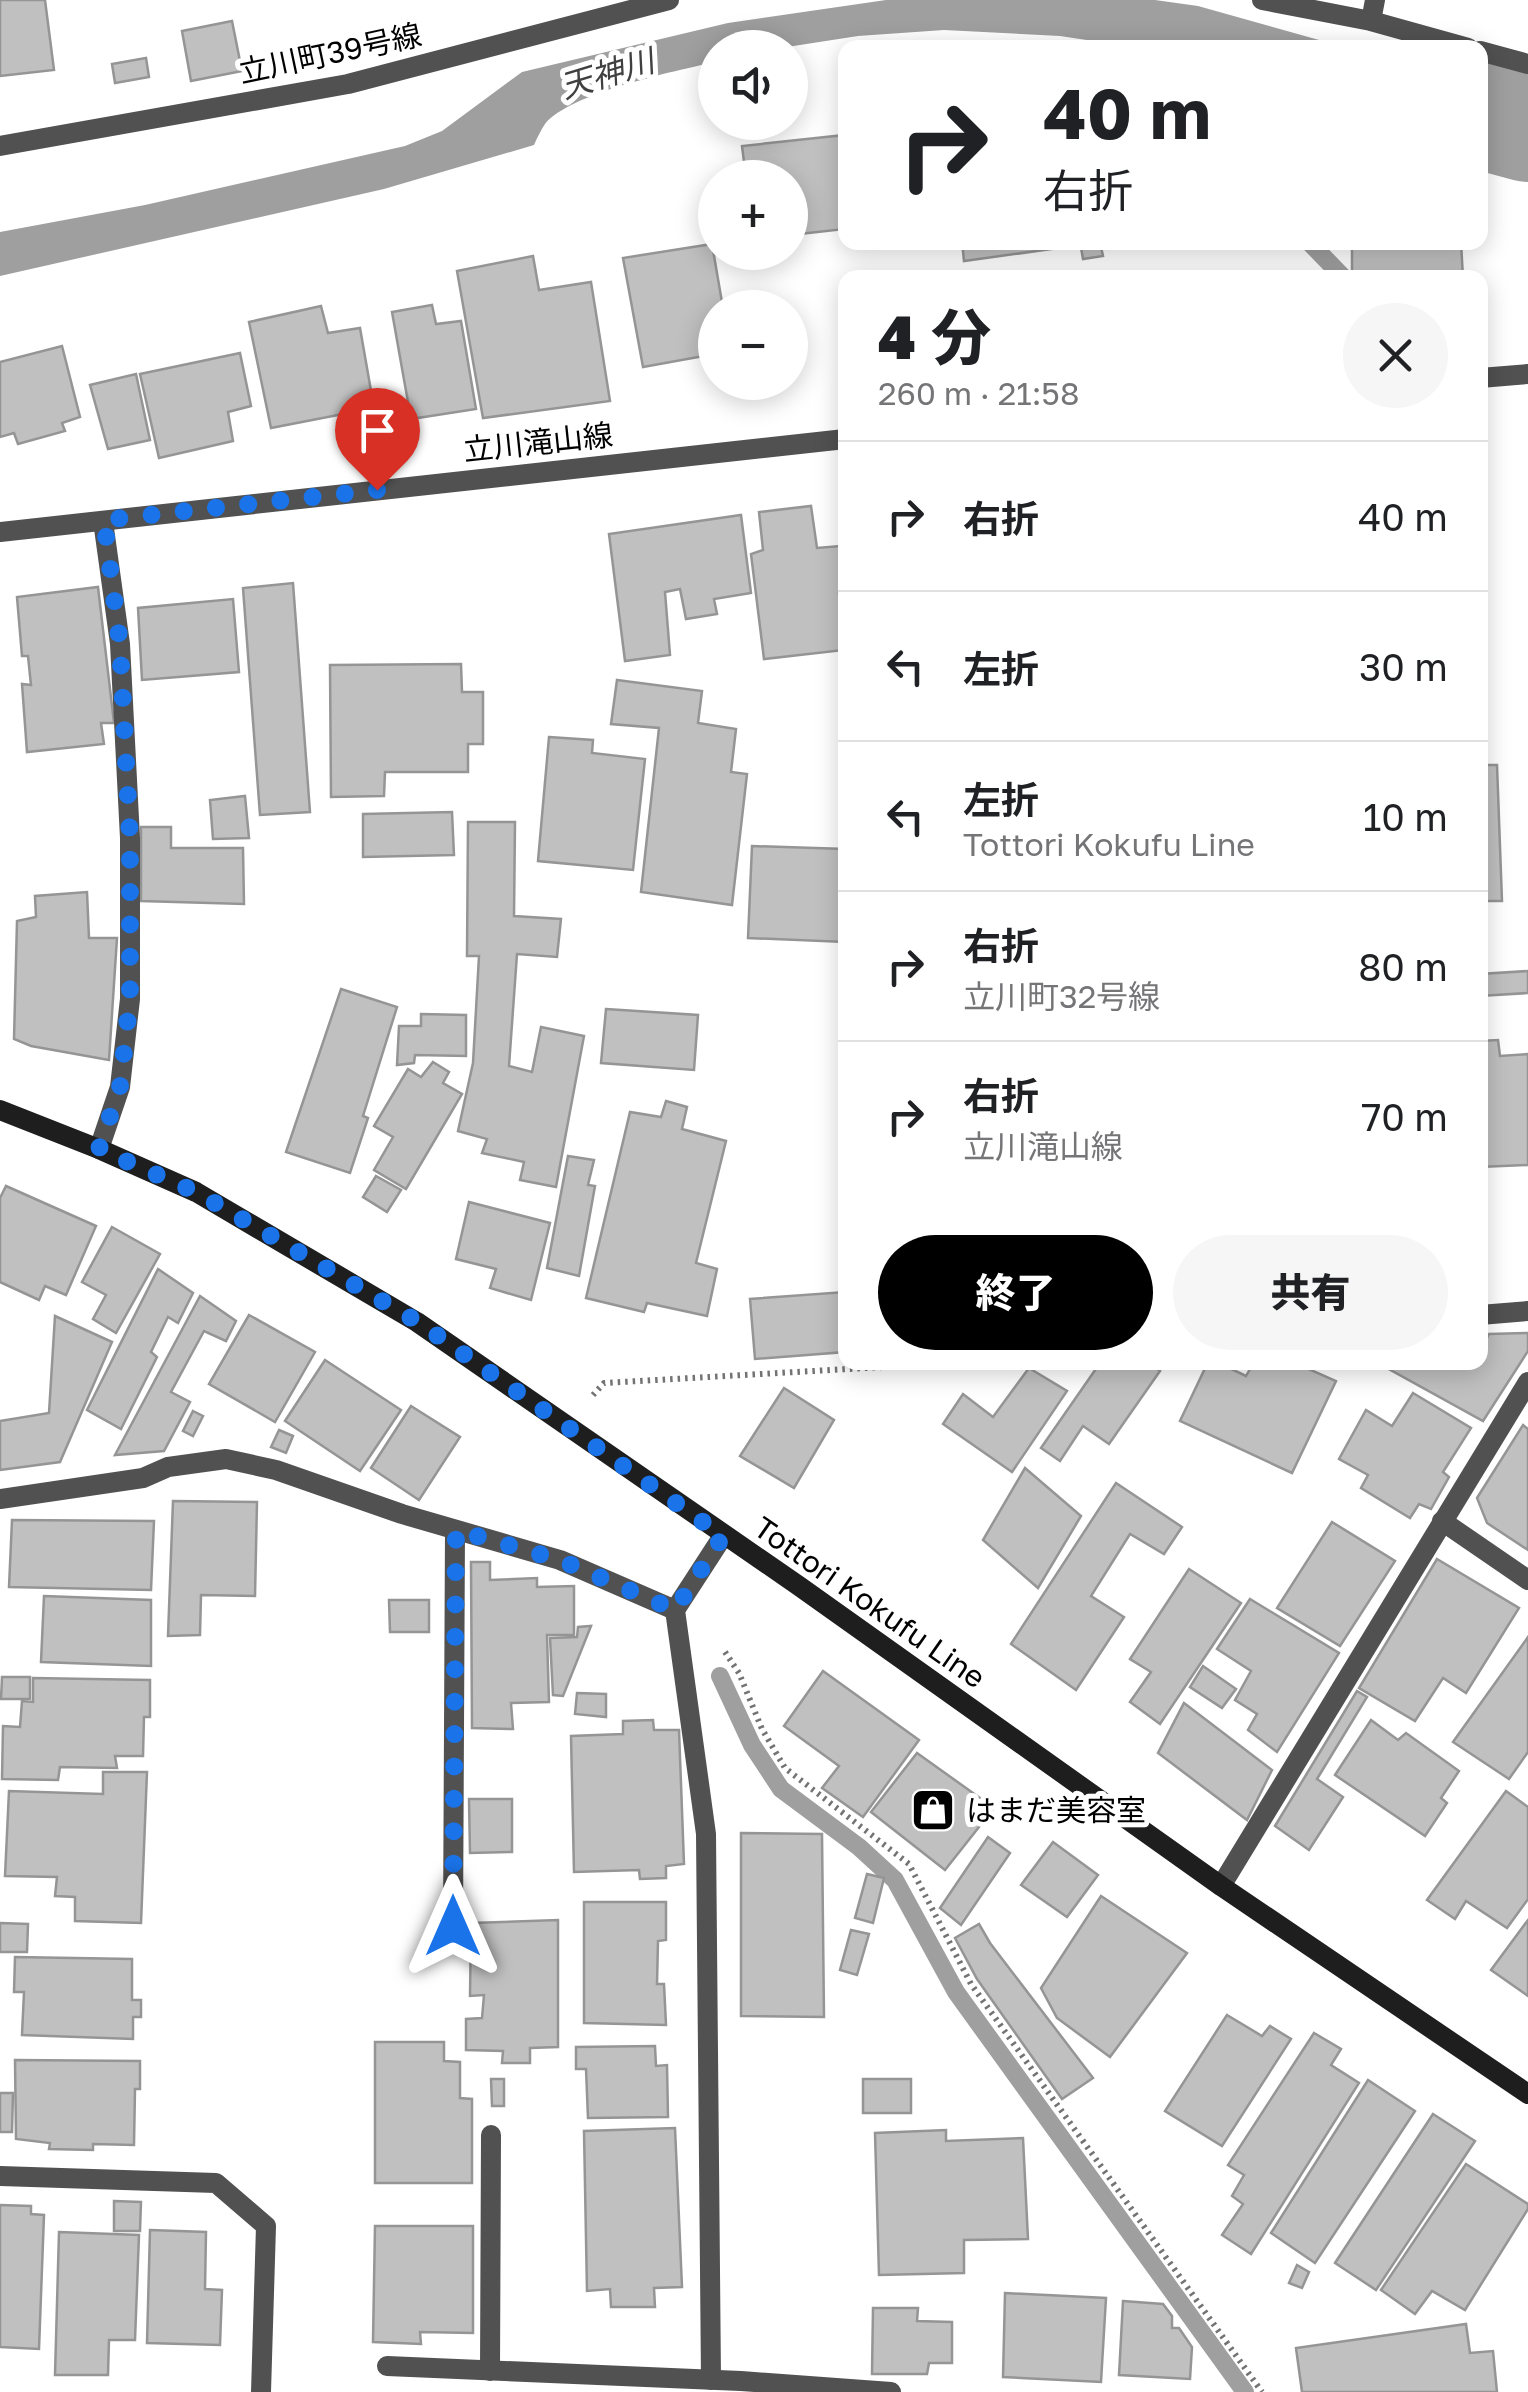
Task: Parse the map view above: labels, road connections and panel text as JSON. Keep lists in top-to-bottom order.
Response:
{
  "streets": {
    "main road": ["Tottori Kokufu Line"],
    "street": ["立川町39号線", "立川滝山線"]
  },
  "water": ["天神川"],
  "places": {
    "shop": ["はまだ美容室"]
  },
  "page": {
    "map_buttons": ["+", "−"],
    "turn": ["40 m", "右折"],
    "heading": ["4 分", "260 m · 21:58"],
    "list": [
      {
        "name": "右折",
        "value": "40 m"
      },
      {
        "name": "左折",
        "value": "30 m"
      },
      {
        "name": "左折",
        "note": "Tottori Kokufu Line",
        "value": "10 m"
      },
      {
        "name": "右折",
        "note": "立川町32号線",
        "value": "80 m"
      },
      {
        "name": "右折",
        "note": "立川滝山線",
        "value": "70 m"
      }
    ],
    "buttons": ["終了", "共有"]
  }
}
